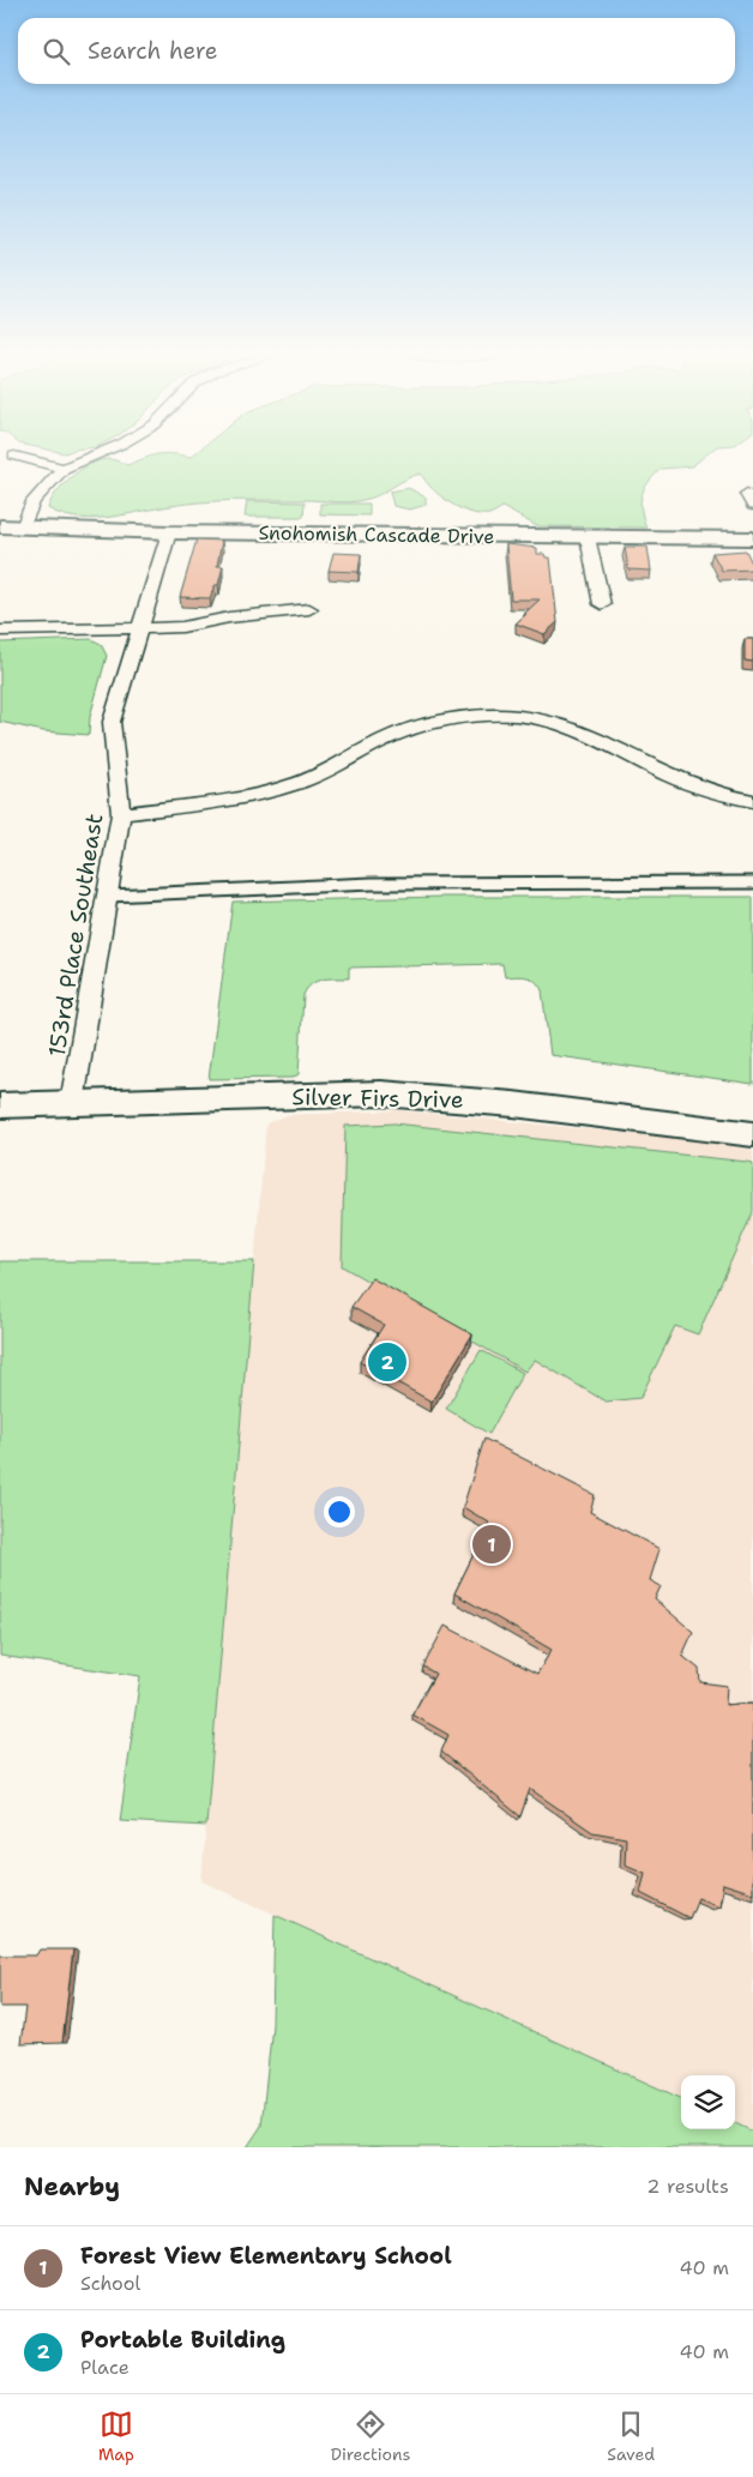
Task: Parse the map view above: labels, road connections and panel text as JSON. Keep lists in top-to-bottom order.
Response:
{
  "streets": {
    "street": ["Snohomish Cascade Drive", "153rd Place Southeast", "Silver Firs Drive"]
  },
  "crossings": [
    ["Snohomish Cascade Drive", "153rd Place Southeast"],
    ["153rd Place Southeast", "Silver Firs Drive"]
  ],
  "page": {
    "search": "Search here",
    "pins": ["2", "1"],
    "heading": ["Nearby", "2 results"],
    "list": [
      {
        "mark": "1",
        "name": "Forest View Elementary School",
        "note": "School",
        "value": "40 m"
      },
      {
        "mark": "2",
        "name": "Portable Building",
        "note": "Place",
        "value": "40 m"
      }
    ],
    "nav": ["Map", "Directions", "Saved"]
  }
}
